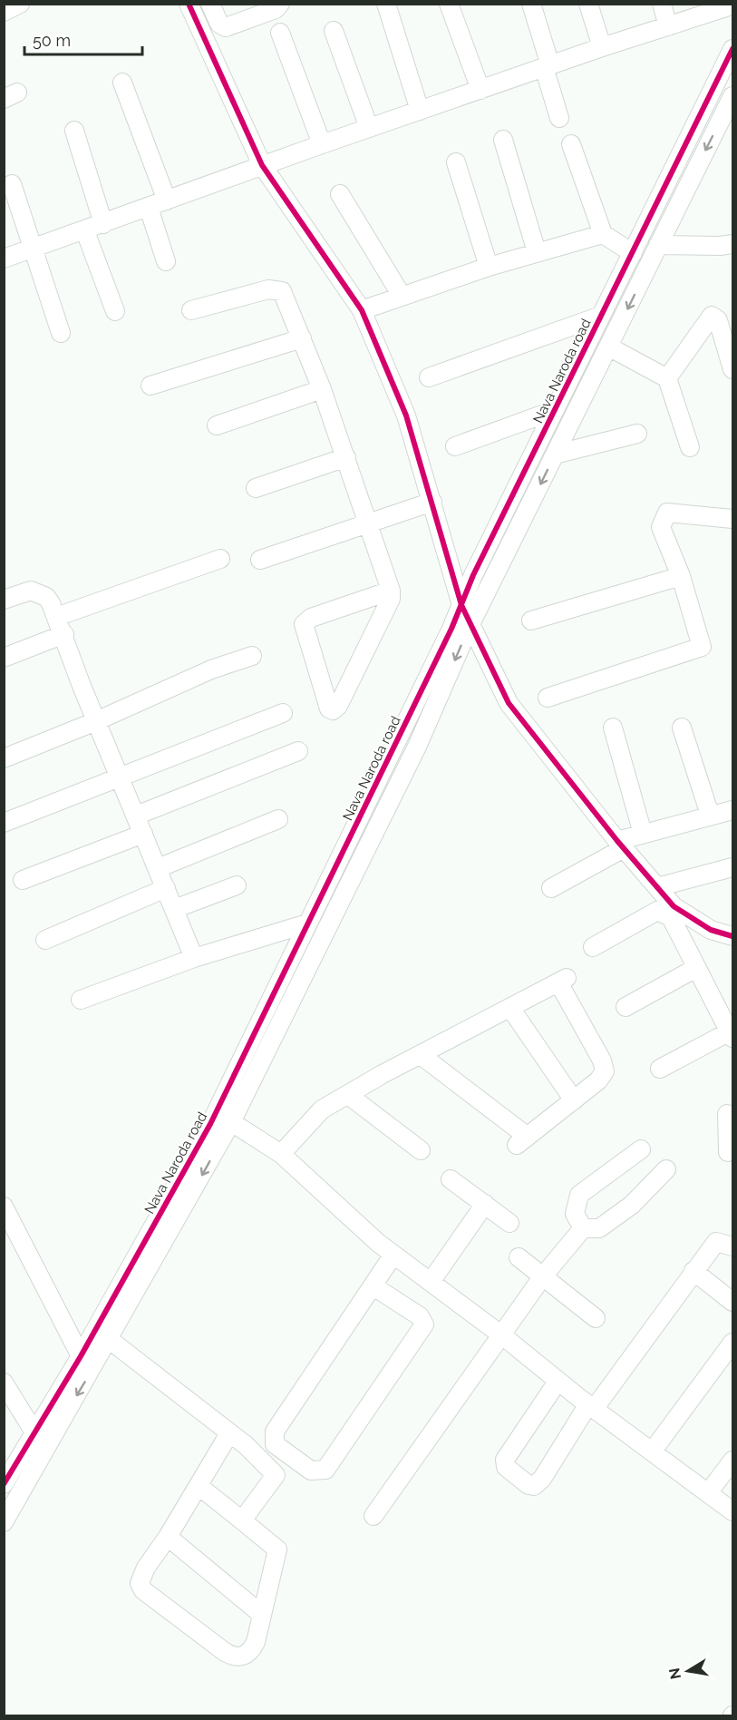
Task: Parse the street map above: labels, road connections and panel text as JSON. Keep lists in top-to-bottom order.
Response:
{
  "streets": {
    "street": ["Nava Naroda road"]
  },
  "scale_bar": "50 m",
  "north": "left"
}
